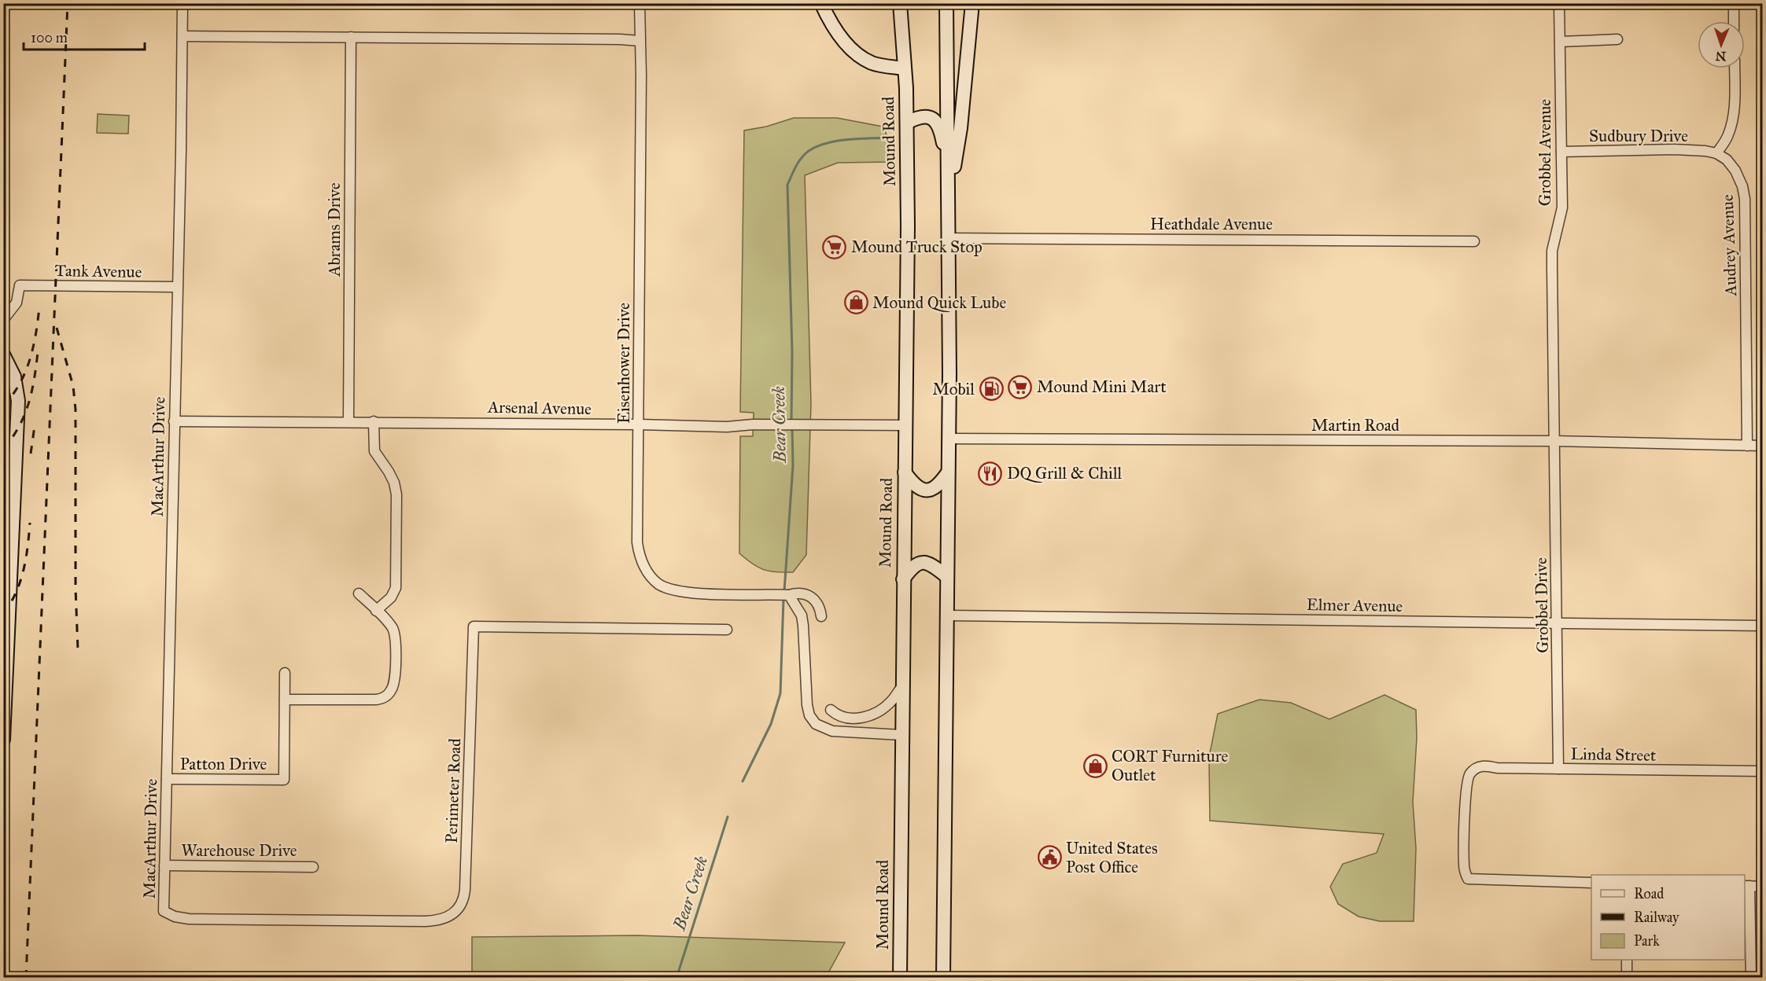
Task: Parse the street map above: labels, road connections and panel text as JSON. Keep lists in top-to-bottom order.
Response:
{
  "streets": {
    "main road": ["Mound Road"],
    "street": [
      "Sudbury Drive",
      "Grobbel Avenue",
      "Heathdale Avenue",
      "Abrams Drive",
      "Audrey Avenue",
      "Tank Avenue",
      "Eisenhower Drive",
      "Arsenal Avenue",
      "Martin Road",
      "MacArthur Drive",
      "Elmer Avenue",
      "Grobbel Drive",
      "Linda Street",
      "Patton Drive",
      "Perimeter Road",
      "Warehouse Drive"
    ]
  },
  "crossings": [
    ["Sudbury Drive", "Grobbel Avenue"],
    ["Sudbury Drive", "Audrey Avenue"],
    ["Mound Road", "Arsenal Avenue"],
    ["Grobbel Avenue", "Martin Road"],
    ["Grobbel Avenue", "Grobbel Drive"],
    ["Abrams Drive", "Arsenal Avenue"],
    ["Audrey Avenue", "Martin Road"],
    ["Tank Avenue", "MacArthur Drive"],
    ["Eisenhower Drive", "Arsenal Avenue"],
    ["Arsenal Avenue", "MacArthur Drive"],
    ["Martin Road", "Grobbel Drive"],
    ["MacArthur Drive", "Patton Drive"],
    ["MacArthur Drive", "Perimeter Road"],
    ["MacArthur Drive", "Warehouse Drive"],
    ["Elmer Avenue", "Grobbel Drive"],
    ["Grobbel Drive", "Linda Street"]
  ],
  "water": ["Bear Creek"],
  "places": {
    "supermarket": ["Mound Truck Stop", "Mound Mini Mart"],
    "shop": ["Mound Quick Lube", "CORT Furniture Outlet"],
    "fuel station": ["Mobil"],
    "restaurant": ["DQ Grill & Chill"],
    "public building": ["United States Post Office"]
  },
  "legend": ["Road", "Railway", "Park"],
  "scale_bar": "100 m",
  "north": "bottom"
}
